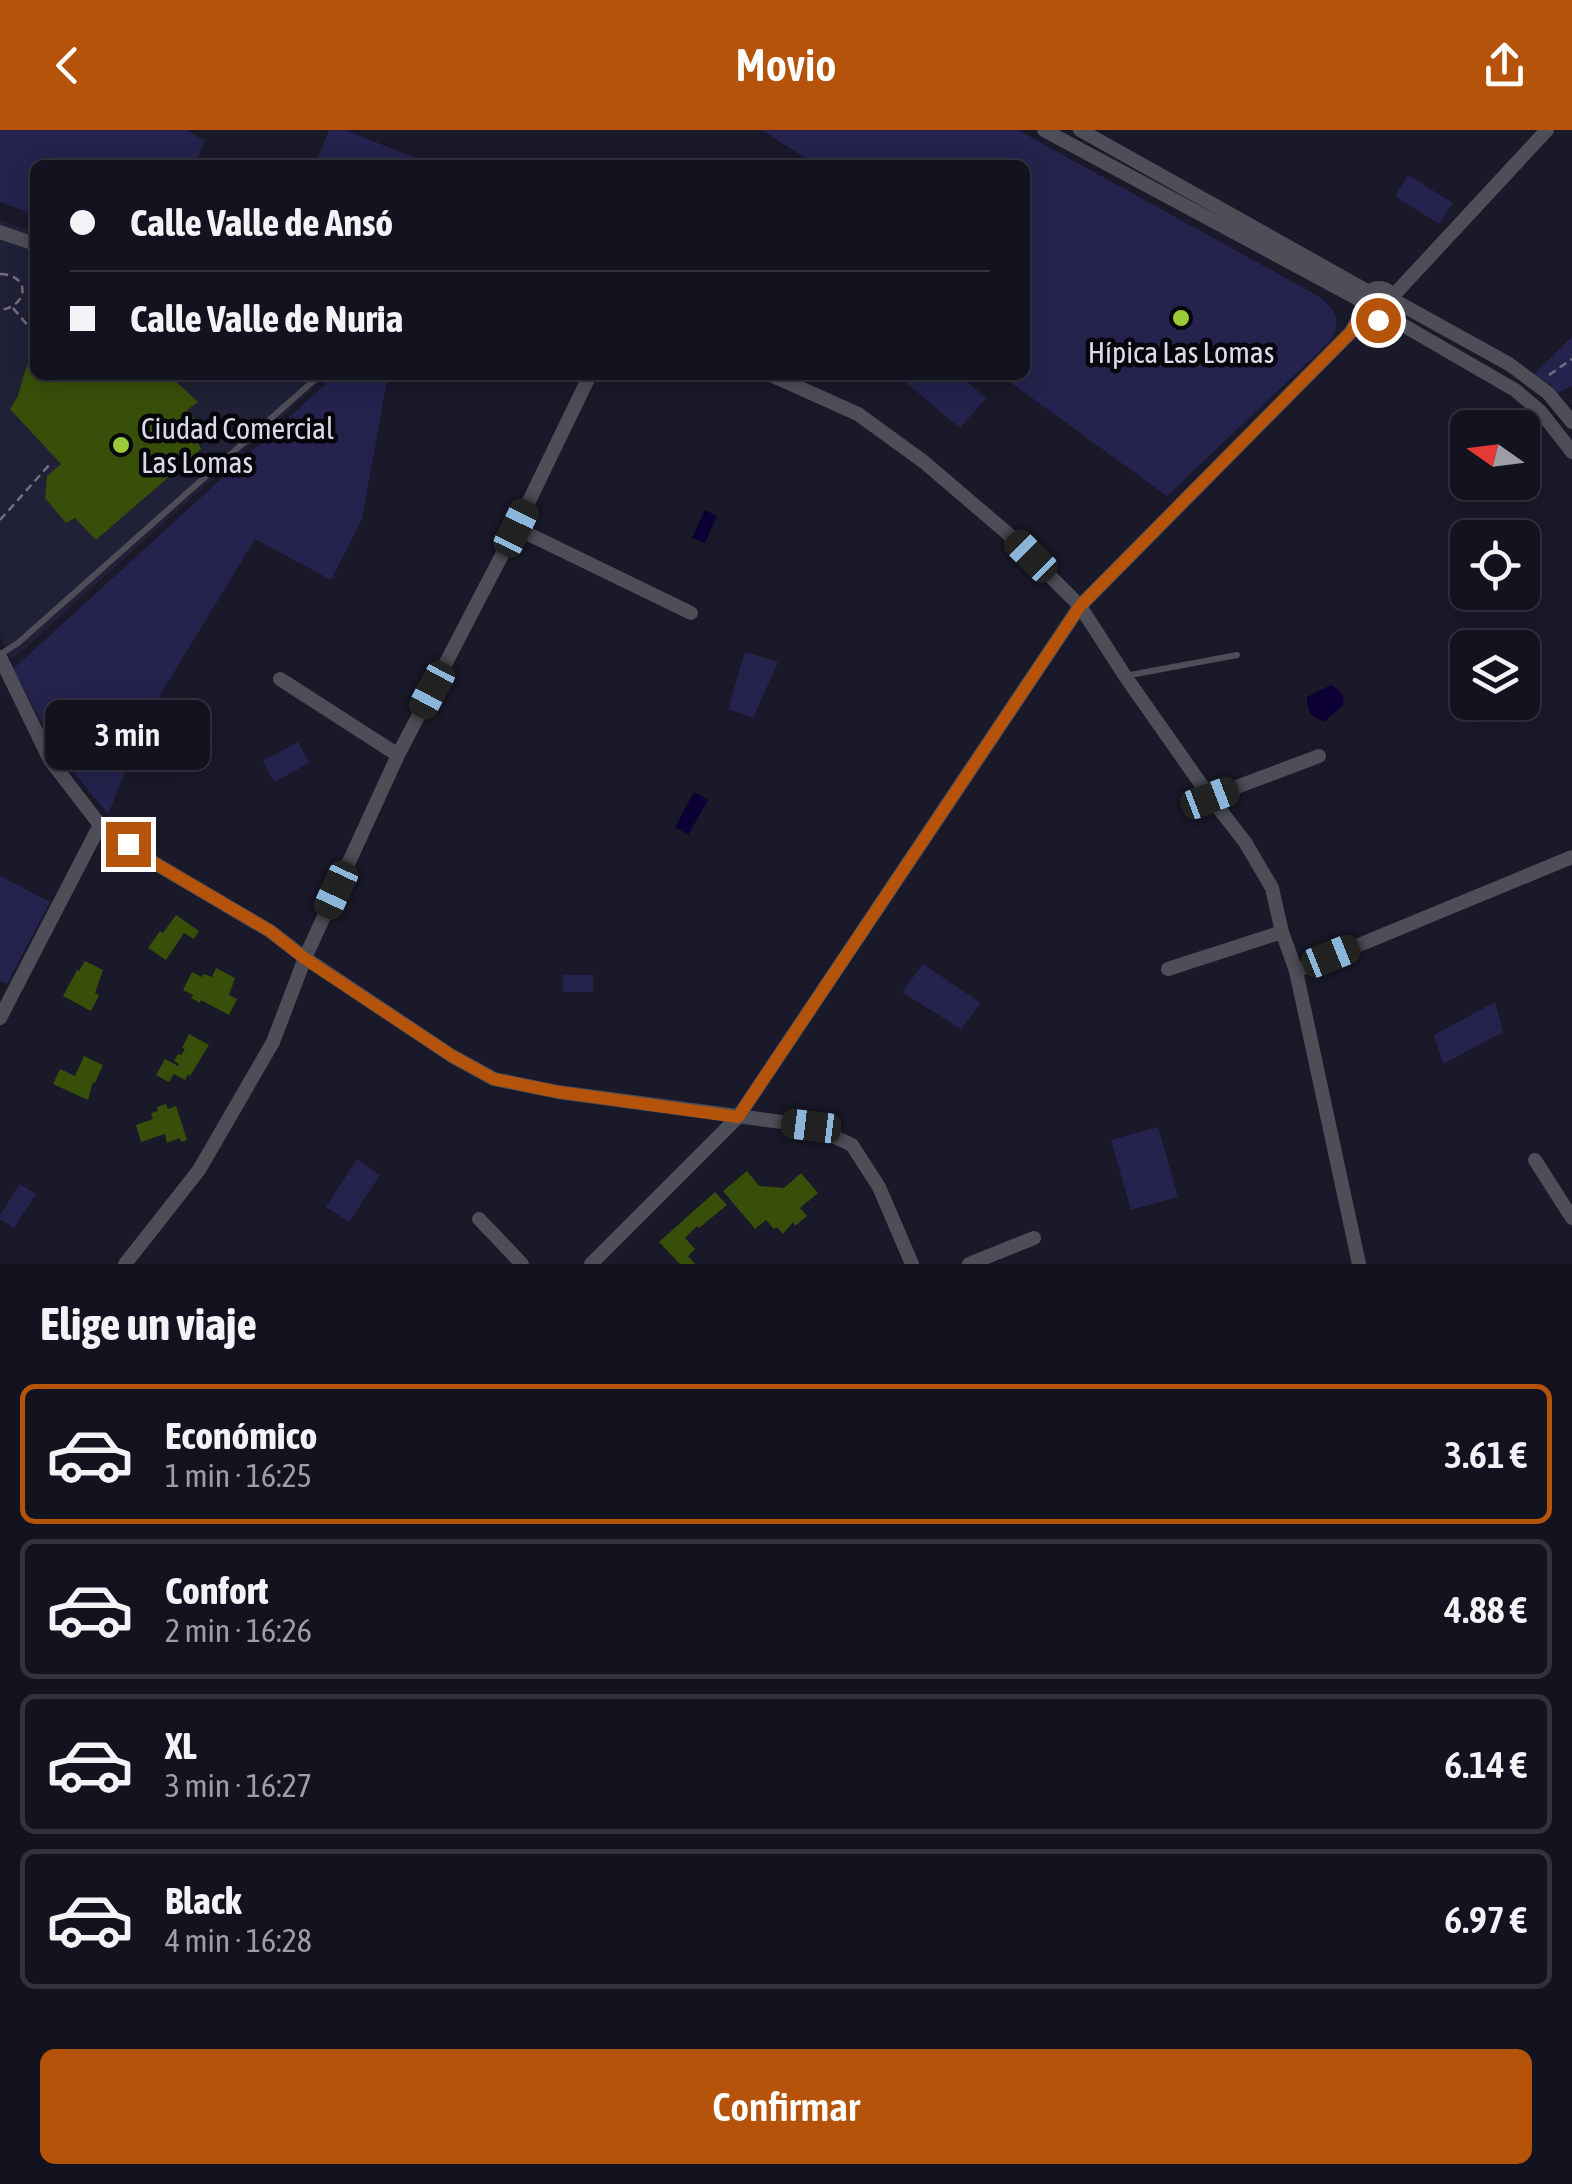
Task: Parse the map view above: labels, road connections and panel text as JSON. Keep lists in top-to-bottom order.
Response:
{
  "places": ["Hípica Las Lomas", "Ciudad Comercial Las Lomas"],
  "north": "left",
  "page": {
    "header": "Movio",
    "banner": ["Calle Valle de Ansó", "Calle Valle de Nuria"],
    "bubble": "3 min",
    "heading": "Elige un viaje",
    "list": [
      {
        "name": "Económico",
        "note": "1 min · 16:25",
        "value": "3.61 €"
      },
      {
        "name": "Confort",
        "note": "2 min · 16:26",
        "value": "4.88 €"
      },
      {
        "name": "XL",
        "note": "3 min · 16:27",
        "value": "6.14 €"
      },
      {
        "name": "Black",
        "note": "4 min · 16:28",
        "value": "6.97 €"
      }
    ],
    "buttons": "Confirmar"
  }
}
